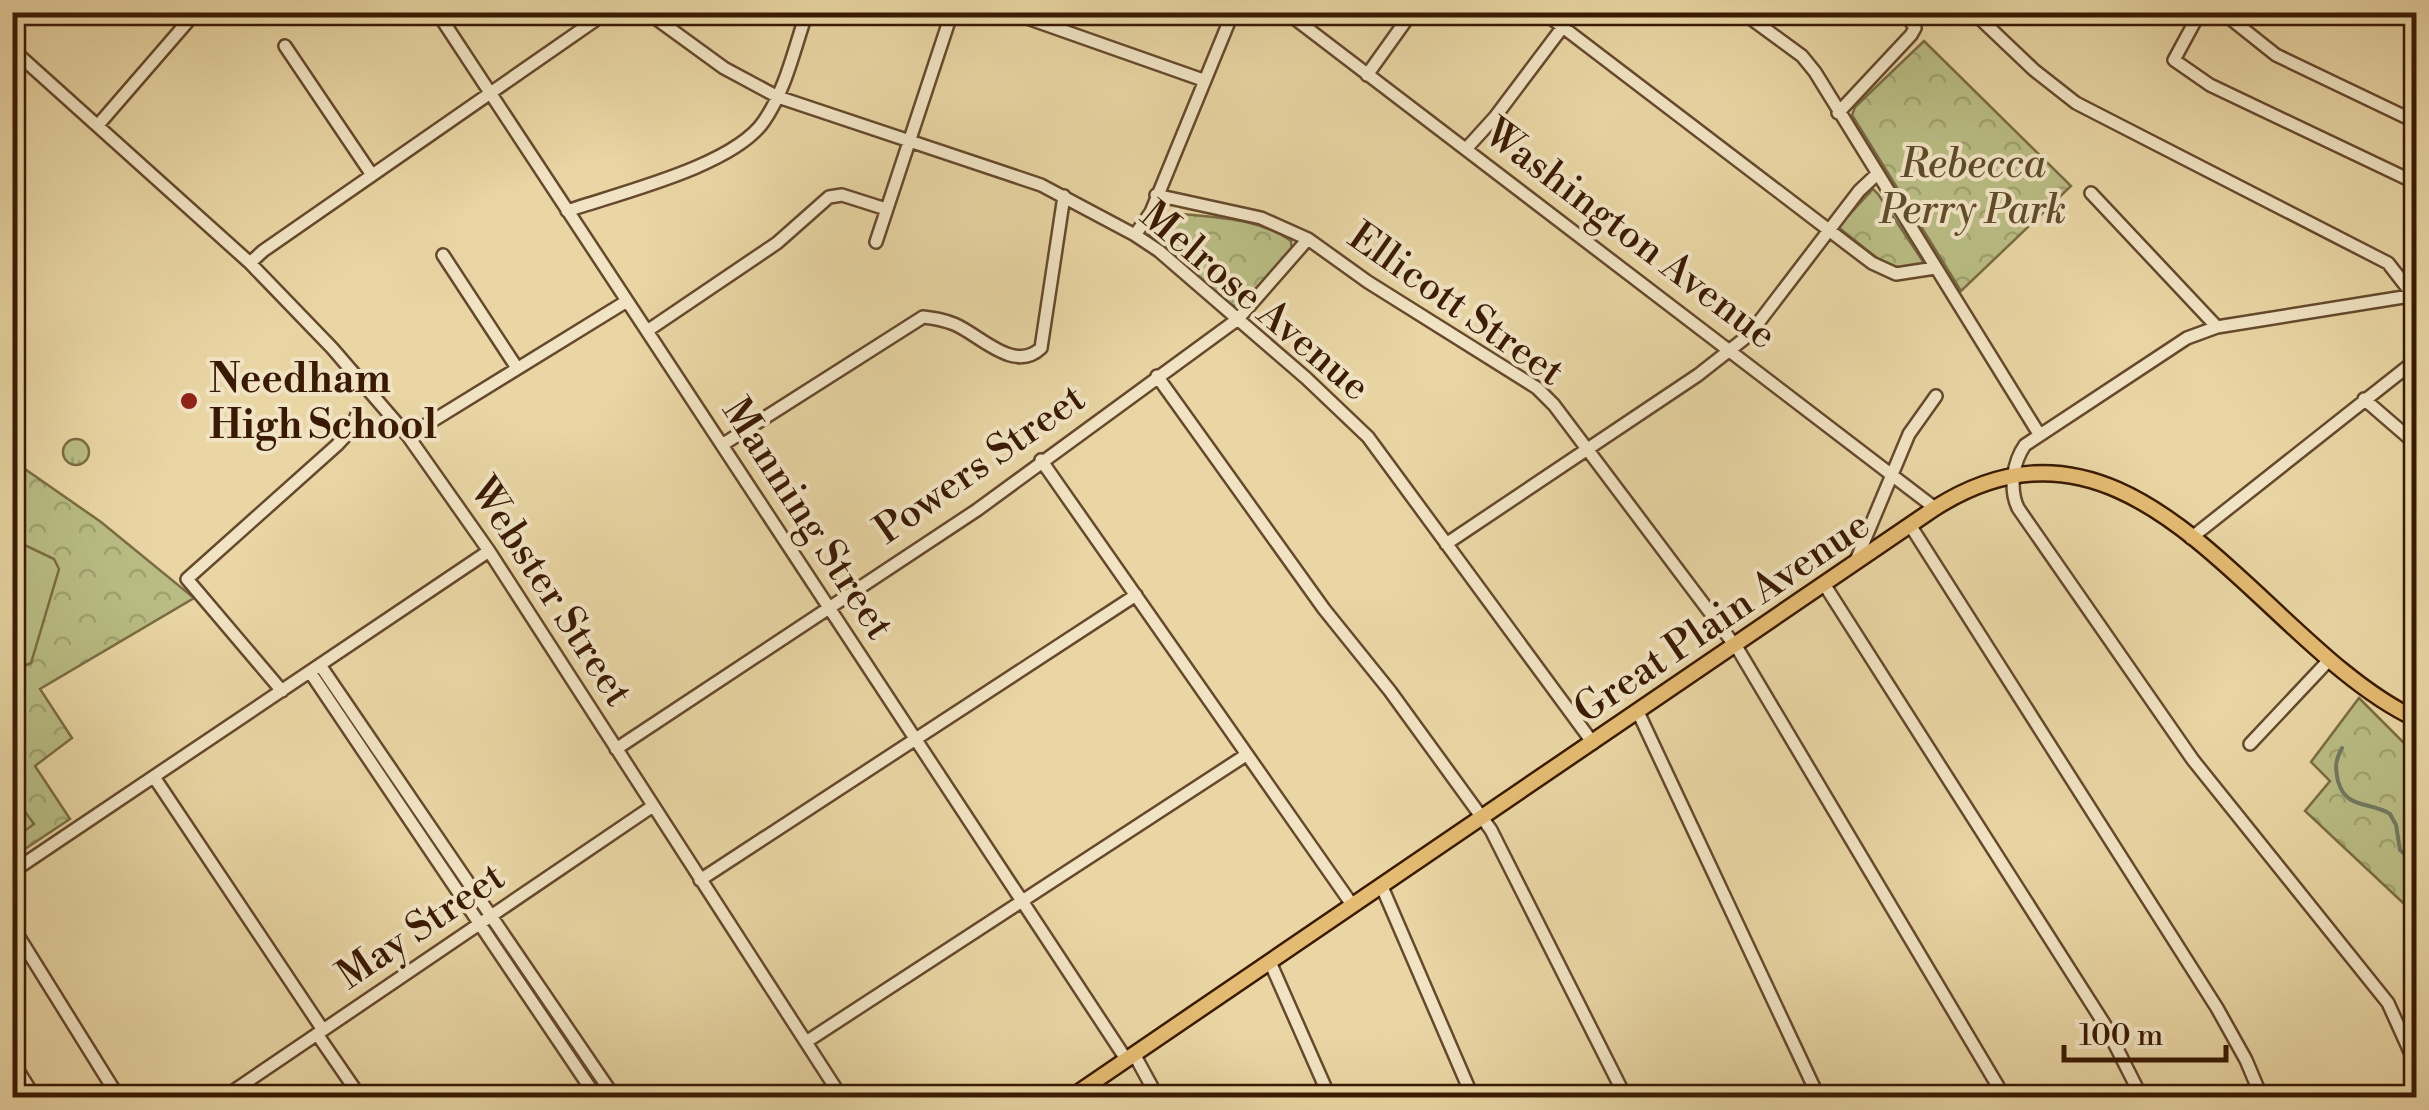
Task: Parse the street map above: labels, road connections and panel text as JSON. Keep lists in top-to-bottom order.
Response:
{
  "streets": {
    "main road": ["Great Plain Avenue"],
    "street": [
      "Washington Avenue",
      "Melrose Avenue",
      "Ellicott Street",
      "Powers Street",
      "Manning Street",
      "Webster Street",
      "May Street"
    ]
  },
  "crossings": [
    ["Washington Avenue", "Great Plain Avenue"],
    ["Melrose Avenue", "Powers Street"],
    ["Melrose Avenue", "Great Plain Avenue"],
    ["Ellicott Street", "Powers Street"],
    ["Ellicott Street", "Great Plain Avenue"],
    ["Powers Street", "Manning Street"],
    ["Powers Street", "Webster Street"],
    ["Manning Street", "Great Plain Avenue"],
    ["Webster Street", "May Street"]
  ],
  "parks": ["Rebecca Perry Park"],
  "places": ["Needham High School"],
  "scale_bar": "100 m"
}
